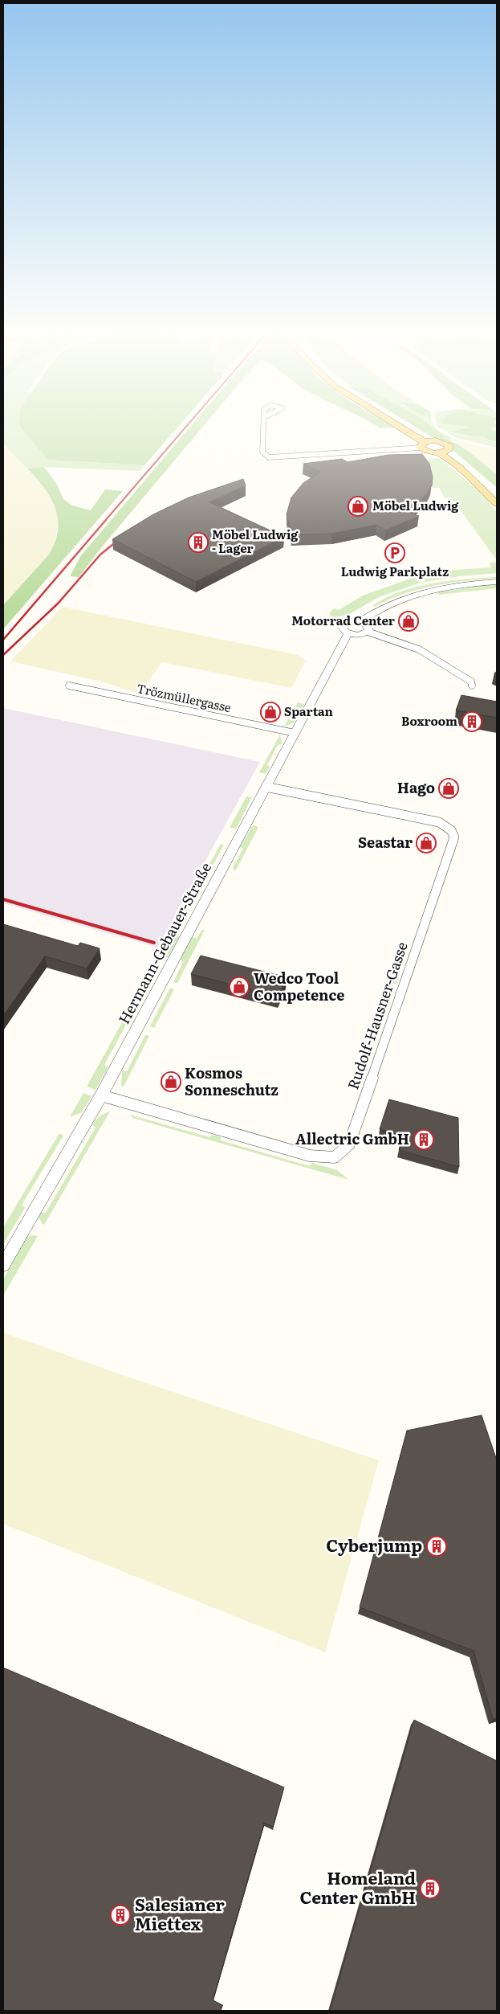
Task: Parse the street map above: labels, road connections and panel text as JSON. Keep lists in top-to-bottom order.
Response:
{
  "streets": {
    "street": ["Trözmüllergasse", "Hermann-Gebauer-Straße", "Rudolf-Hausner-Gasse"]
  },
  "crossings": [
    ["Trözmüllergasse", "Hermann-Gebauer-Straße"],
    ["Hermann-Gebauer-Straße", "Rudolf-Hausner-Gasse"]
  ],
  "places": {
    "shop": [
      "Möbel Ludwig",
      "Motorrad Center",
      "Spartan",
      "Hago",
      "Seastar",
      "Wedco Tool Competence",
      "Kosmos Sonneschutz"
    ],
    "building": [
      "Möbel Ludwig - Lager",
      "Boxroom",
      "Allectric GmbH",
      "Cyberjump",
      "Homeland Center GmbH",
      "Salesianer Miettex"
    ],
    "parking": ["Ludwig Parkplatz"]
  }
}
